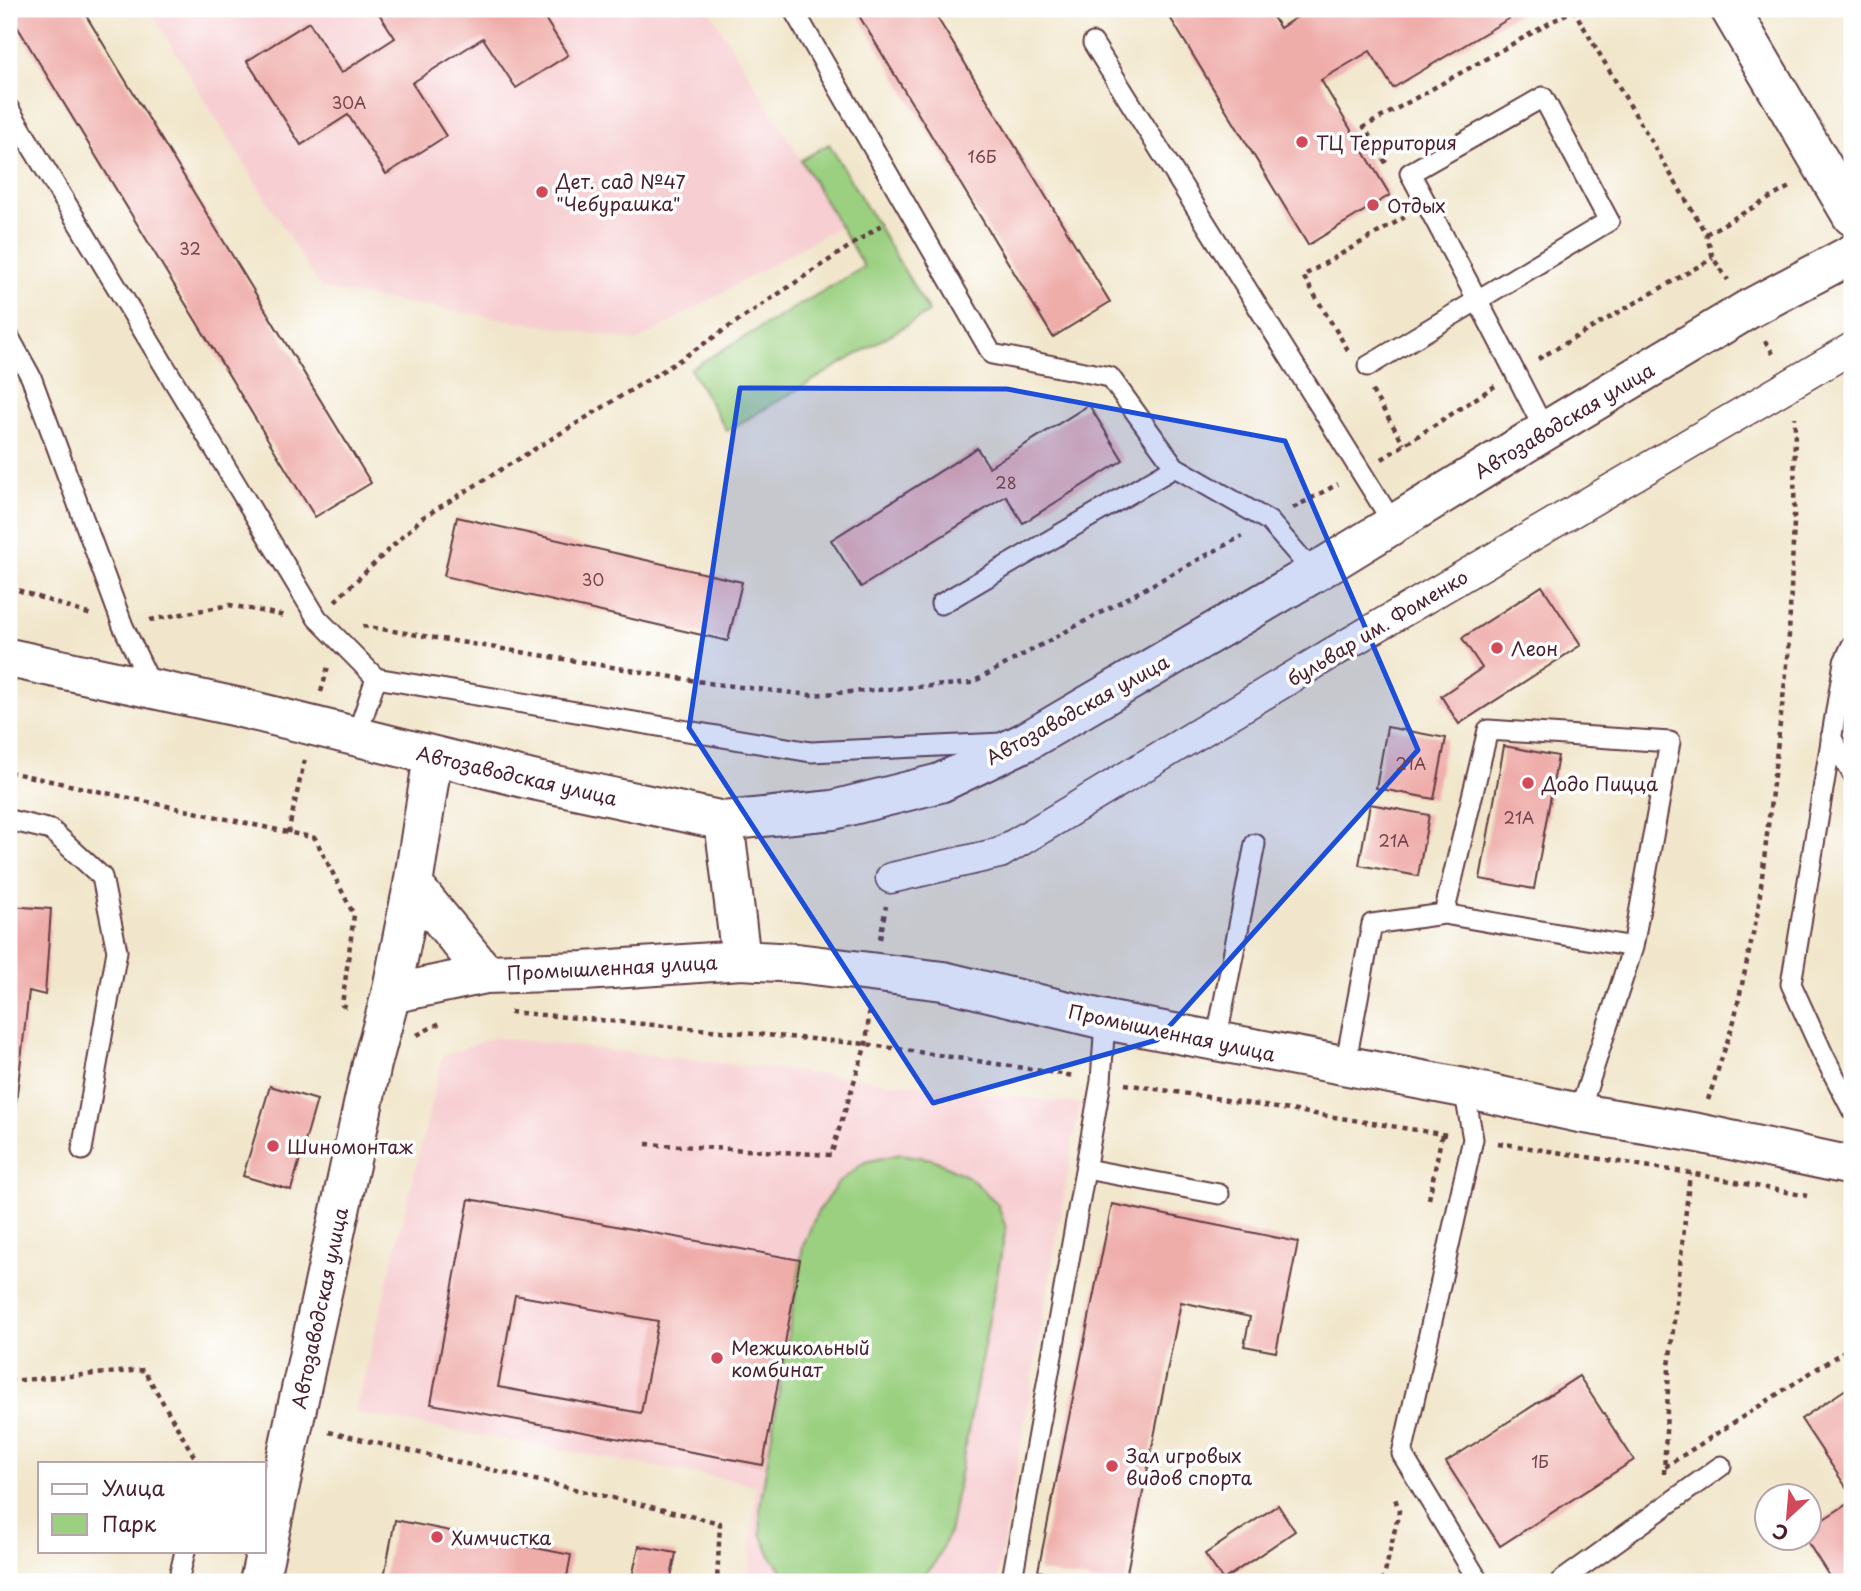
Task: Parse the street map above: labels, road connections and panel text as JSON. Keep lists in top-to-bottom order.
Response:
{
  "streets": {
    "street": ["Автозаводская улица", "бульвар им. Фоменко", "Промышленная улица"]
  },
  "crossings": [
    ["Автозаводская улица", "Промышленная улица"]
  ],
  "places": [
    "ТЦ Территория",
    "Дет. сад №47 \"Чебурашка\"",
    "Отдых",
    "Леон",
    "Додо Пицца",
    "Шиномонтаж",
    "Межшкольный комбинат",
    "Зал игровых видов спорта",
    "Химчистка"
  ],
  "house_numbers": [
    "30А",
    "16Б",
    "32",
    "28",
    "30",
    "21А",
    "21А",
    "21А",
    "1Б"
  ],
  "legend": ["Улица", "Парк"],
  "north": "bottom left"
}
